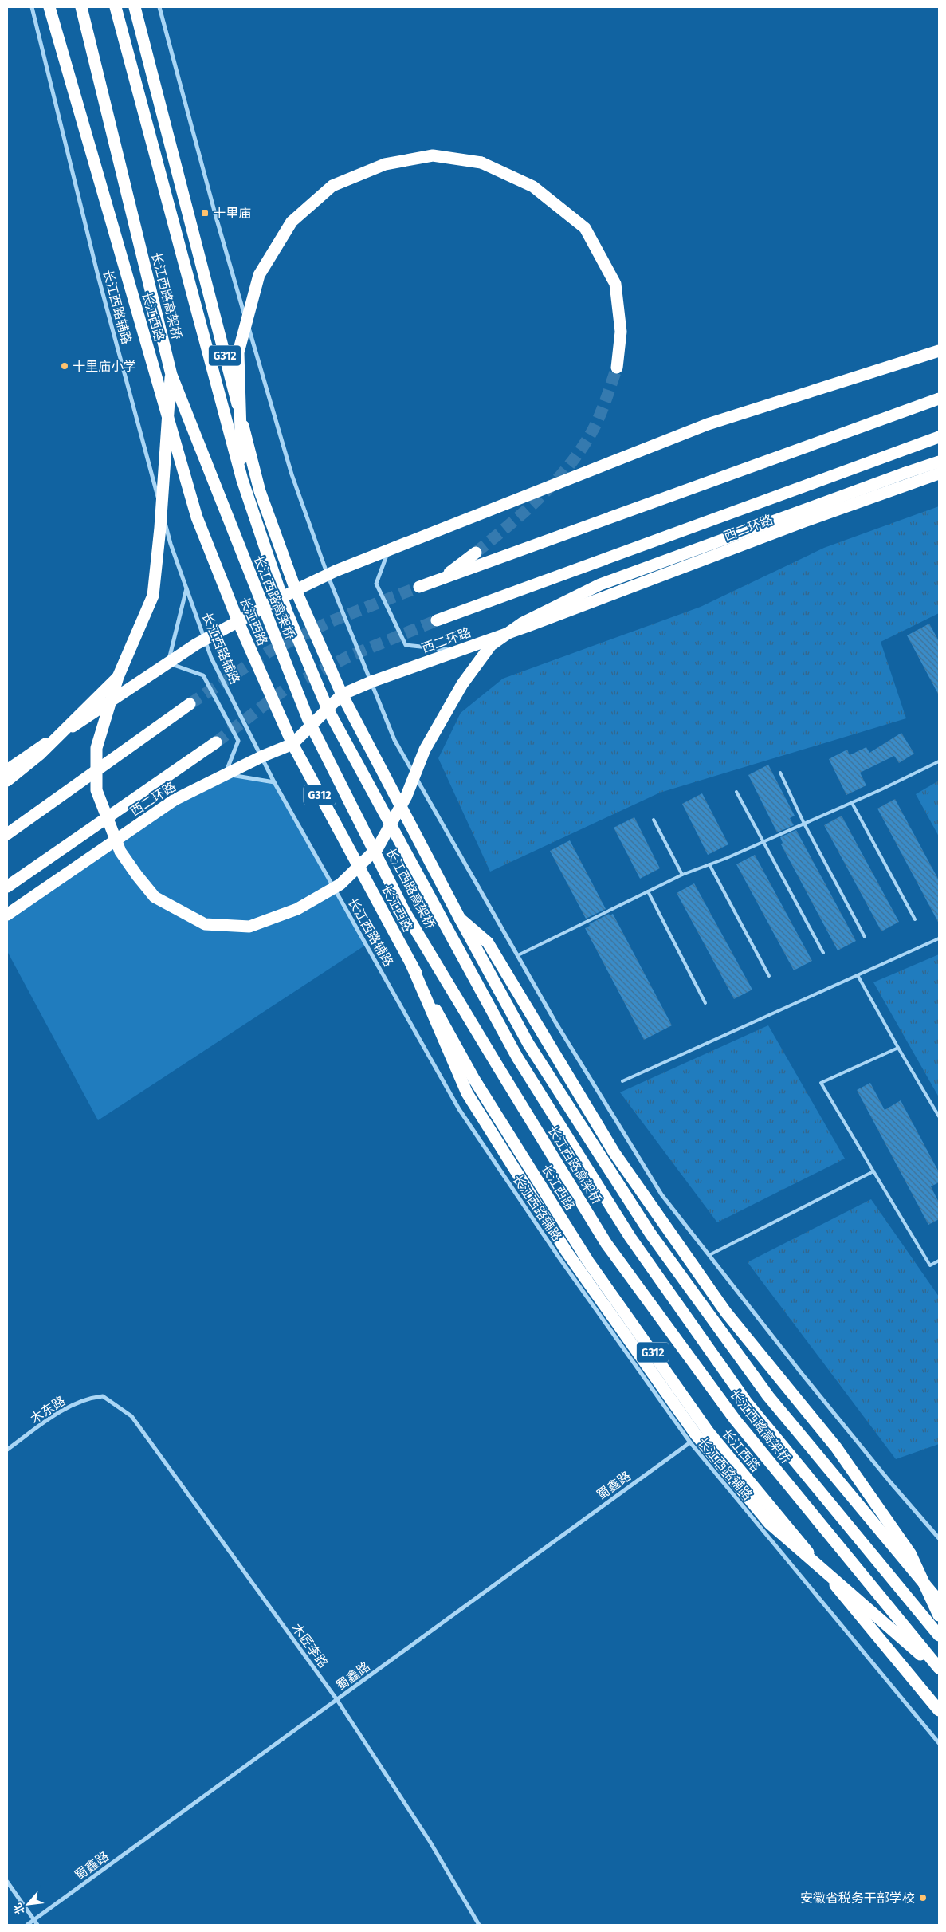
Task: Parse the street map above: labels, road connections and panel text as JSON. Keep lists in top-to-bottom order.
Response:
{
  "streets": {
    "highway": [
      "长江西路高架桥",
      "长江西路",
      "G312",
      "西二环路"
    ],
    "street": [
      "长江西路辅路",
      "木东路",
      "蜀鑫路",
      "木匠李路"
    ]
  },
  "crossings": [
    ["长江西路辅路", "西二环路"],
    ["长江西路辅路", "蜀鑫路"],
    ["长江西路", "西二环路"],
    ["G312", "西二环路"],
    ["木东路", "木匠李路"],
    ["蜀鑫路", "木匠李路"]
  ],
  "places": {
    "transit": ["十里庙"],
    "other": ["十里庙小学", "安徽省税务干部学校"]
  },
  "north": "bottom left"
}
